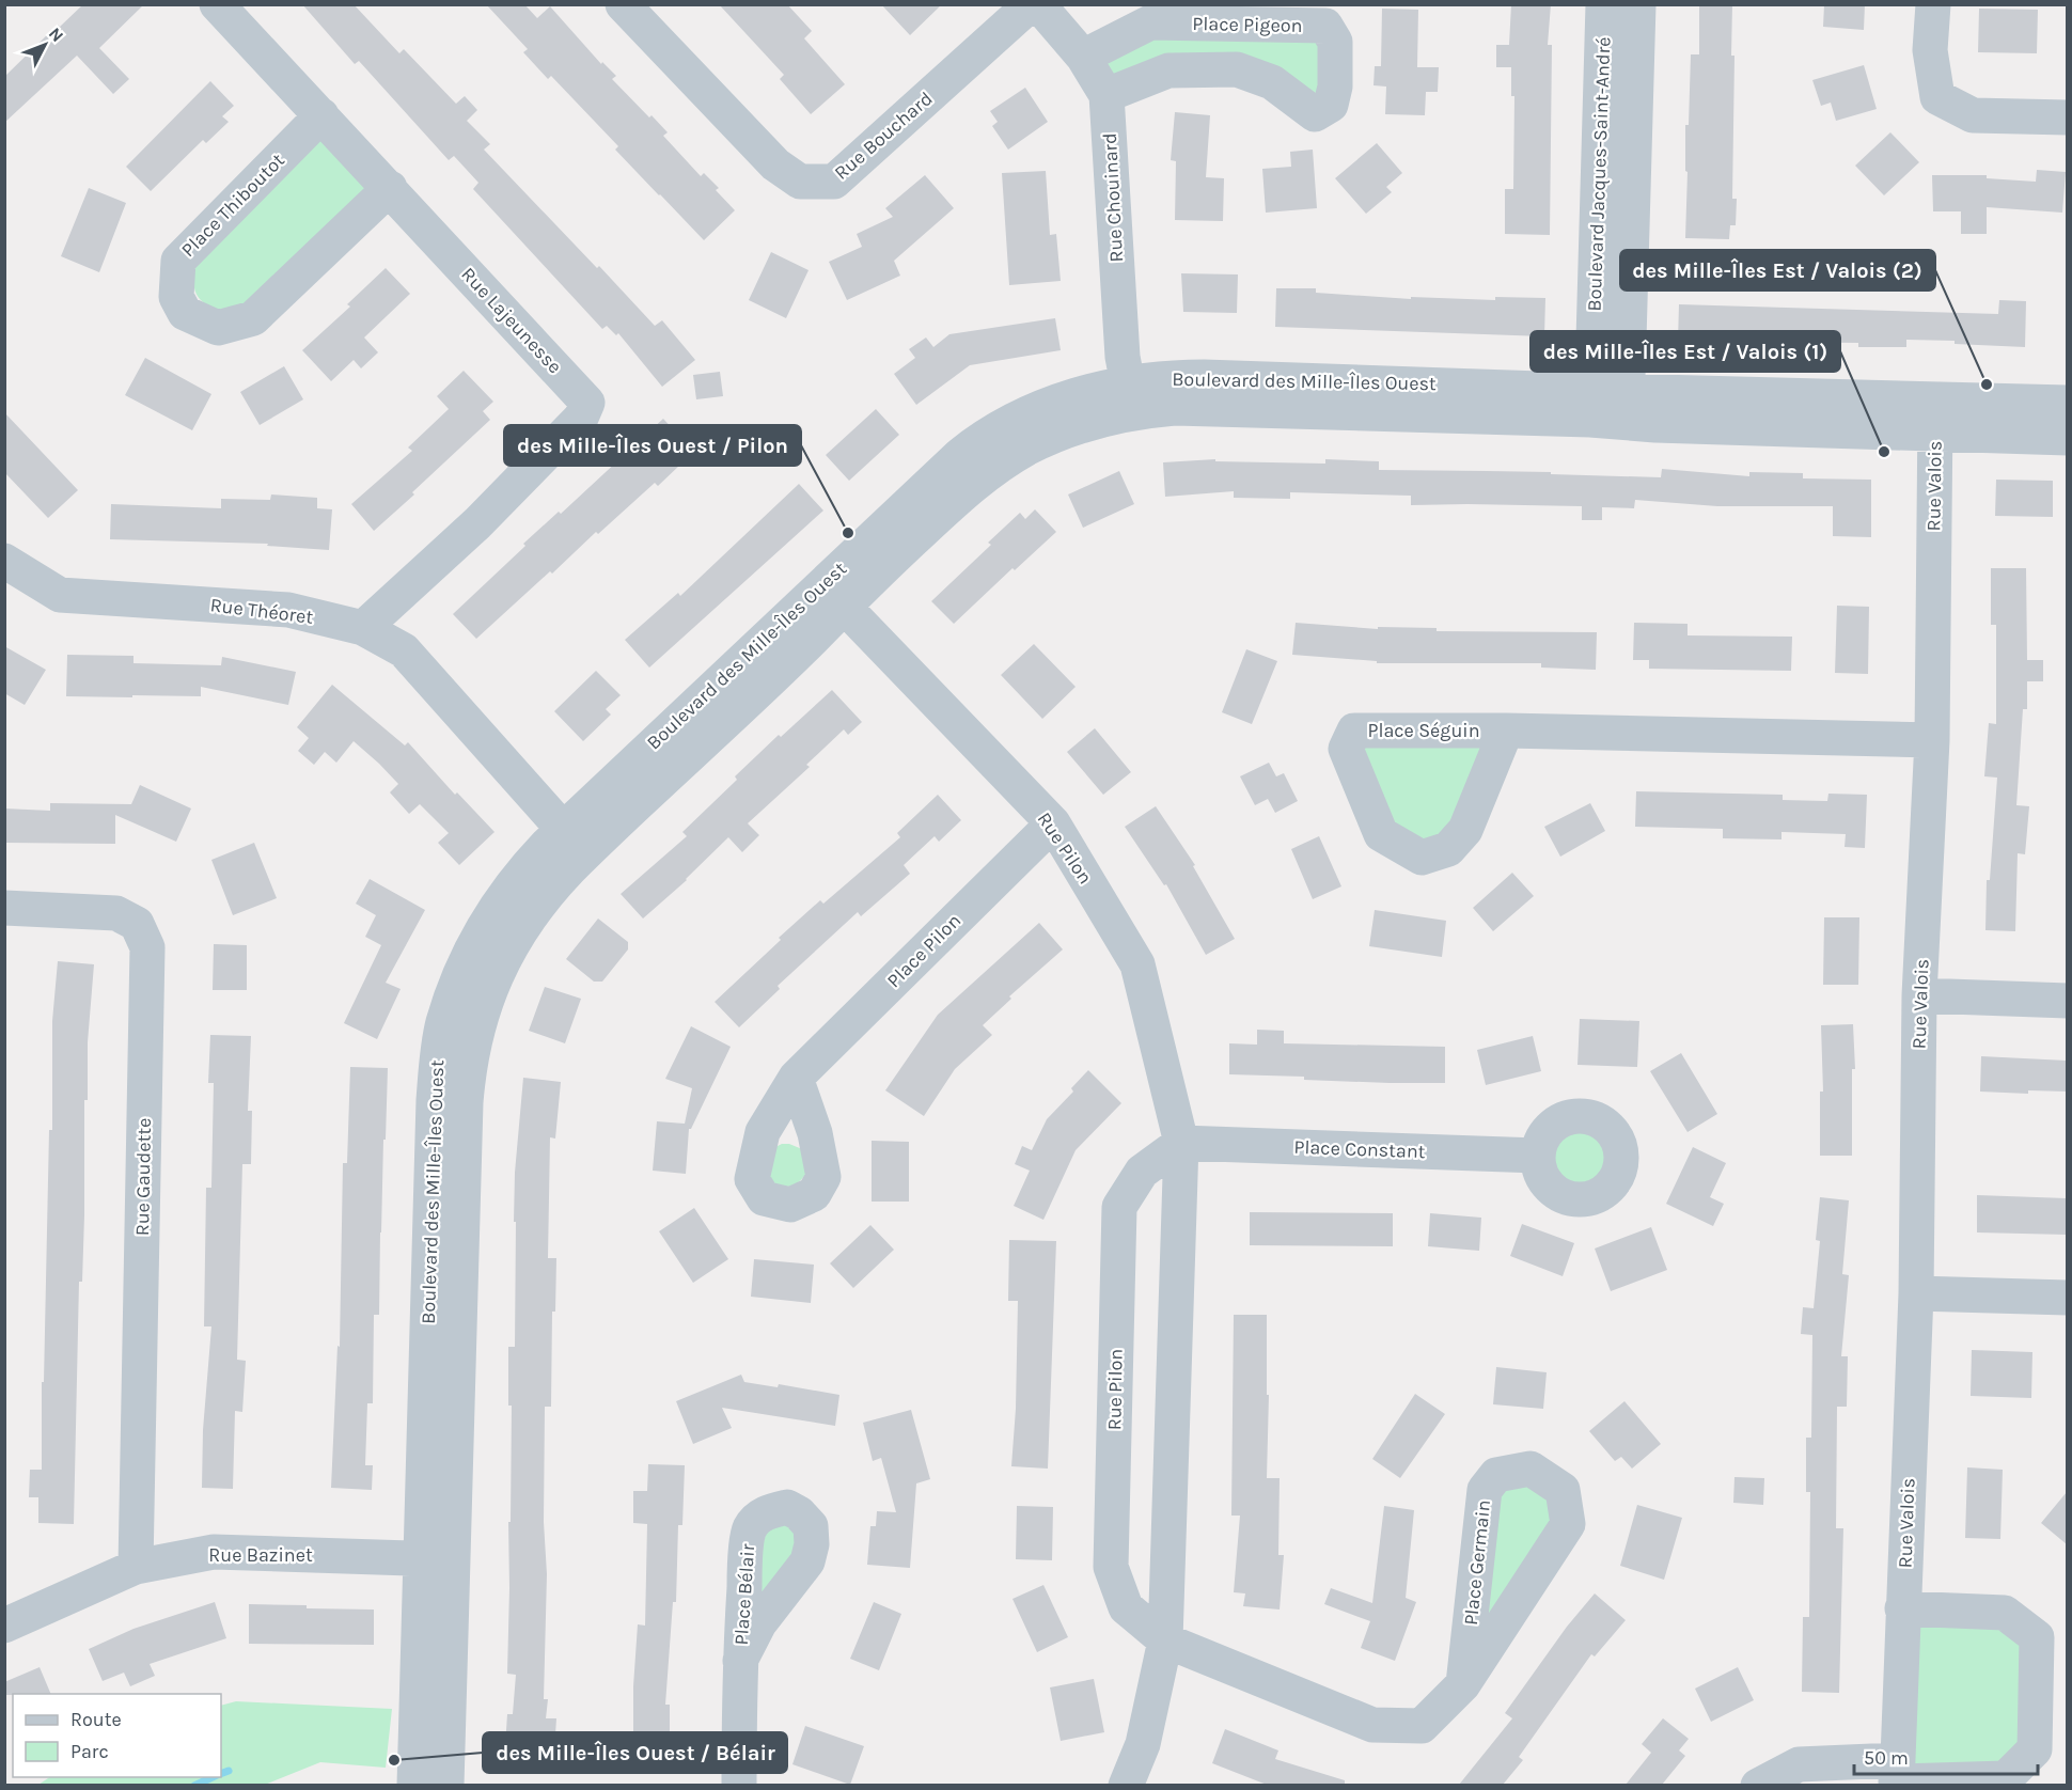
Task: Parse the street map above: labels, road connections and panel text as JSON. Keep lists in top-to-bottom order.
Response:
{
  "streets": {
    "street": [
      "Place Pigeon",
      "Rue Bouchard",
      "Boulevard Jacques-Saint-André",
      "Rue Chouinard",
      "Place Thiboutot",
      "Rue Lajeunesse",
      "Boulevard des Mille-Îles Ouest",
      "Rue Valois",
      "Rue Théoret",
      "Place Séguin",
      "Rue Pilon",
      "Place Pilon",
      "Place Constant",
      "Rue Gaudette",
      "Rue Bazinet",
      "Place Germain",
      "Place Bélair"
    ]
  },
  "crossings": [
    ["Place Pigeon", "Rue Chouinard"],
    ["Boulevard Jacques-Saint-André", "Boulevard des Mille-Îles Ouest"],
    ["Rue Chouinard", "Boulevard des Mille-Îles Ouest"],
    ["Place Thiboutot", "Rue Lajeunesse"],
    ["Rue Lajeunesse", "Rue Théoret"],
    ["Boulevard des Mille-Îles Ouest", "Rue Valois"],
    ["Boulevard des Mille-Îles Ouest", "Rue Théoret"],
    ["Boulevard des Mille-Îles Ouest", "Rue Pilon"],
    ["Boulevard des Mille-Îles Ouest", "Rue Bazinet"],
    ["Rue Valois", "Place Séguin"],
    ["Rue Pilon", "Place Pilon"],
    ["Rue Pilon", "Place Constant"],
    ["Rue Pilon", "Place Germain"],
    ["Rue Gaudette", "Rue Bazinet"]
  ],
  "places": [
    "des Mille-Îles Est / Valois (2)",
    "des Mille-Îles Est / Valois (1)",
    "des Mille-Îles Ouest / Pilon",
    "des Mille-Îles Ouest / Bélair"
  ],
  "legend": ["Route", "Parc"],
  "scale_bar": "50 m",
  "north": "top right"
}
